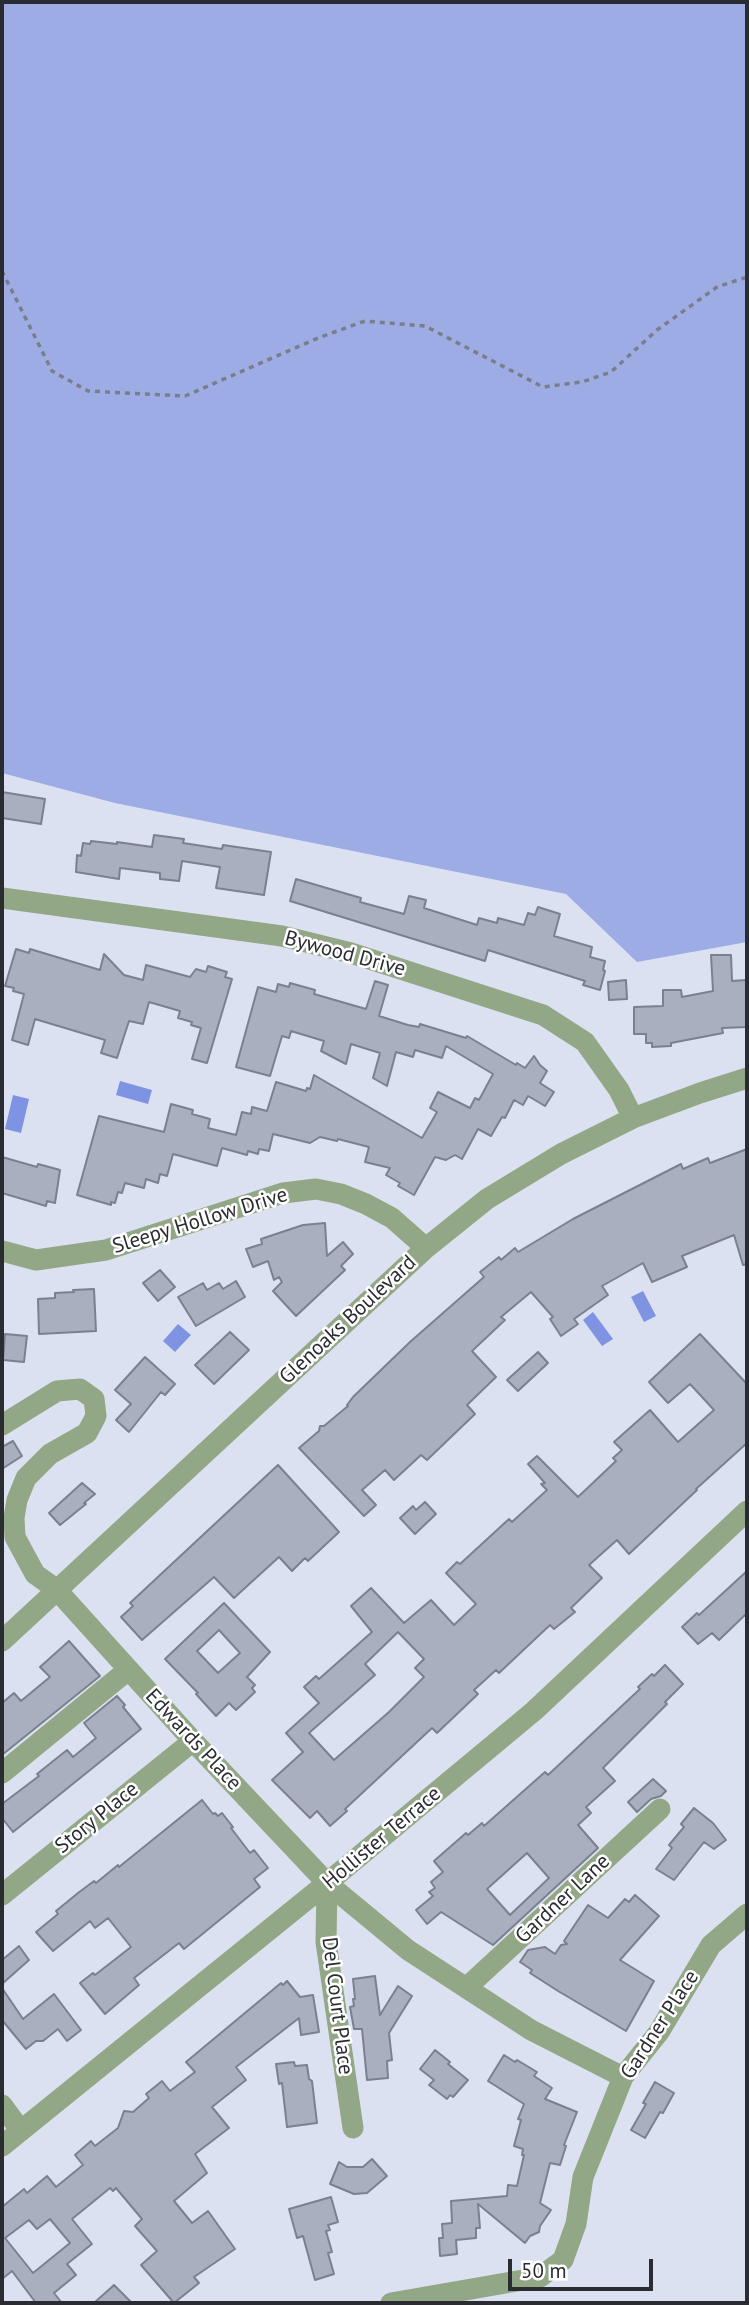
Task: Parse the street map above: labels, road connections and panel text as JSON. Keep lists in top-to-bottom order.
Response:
{
  "streets": {
    "street": [
      "Bywood Drive",
      "Sleepy Hollow Drive",
      "Glenoaks Boulevard",
      "Edwards Place",
      "Story Place",
      "Hollister Terrace",
      "Gardner Lane",
      "Del Court Place",
      "Gardner Place"
    ]
  },
  "crossings": [
    ["Bywood Drive", "Glenoaks Boulevard"],
    ["Sleepy Hollow Drive", "Glenoaks Boulevard"],
    ["Glenoaks Boulevard", "Edwards Place"],
    ["Edwards Place", "Story Place"],
    ["Edwards Place", "Hollister Terrace"],
    ["Edwards Place", "Gardner Lane"],
    ["Edwards Place", "Del Court Place"],
    ["Edwards Place", "Gardner Place"],
    ["Hollister Terrace", "Del Court Place"]
  ],
  "scale_bar": "50 m"
}
